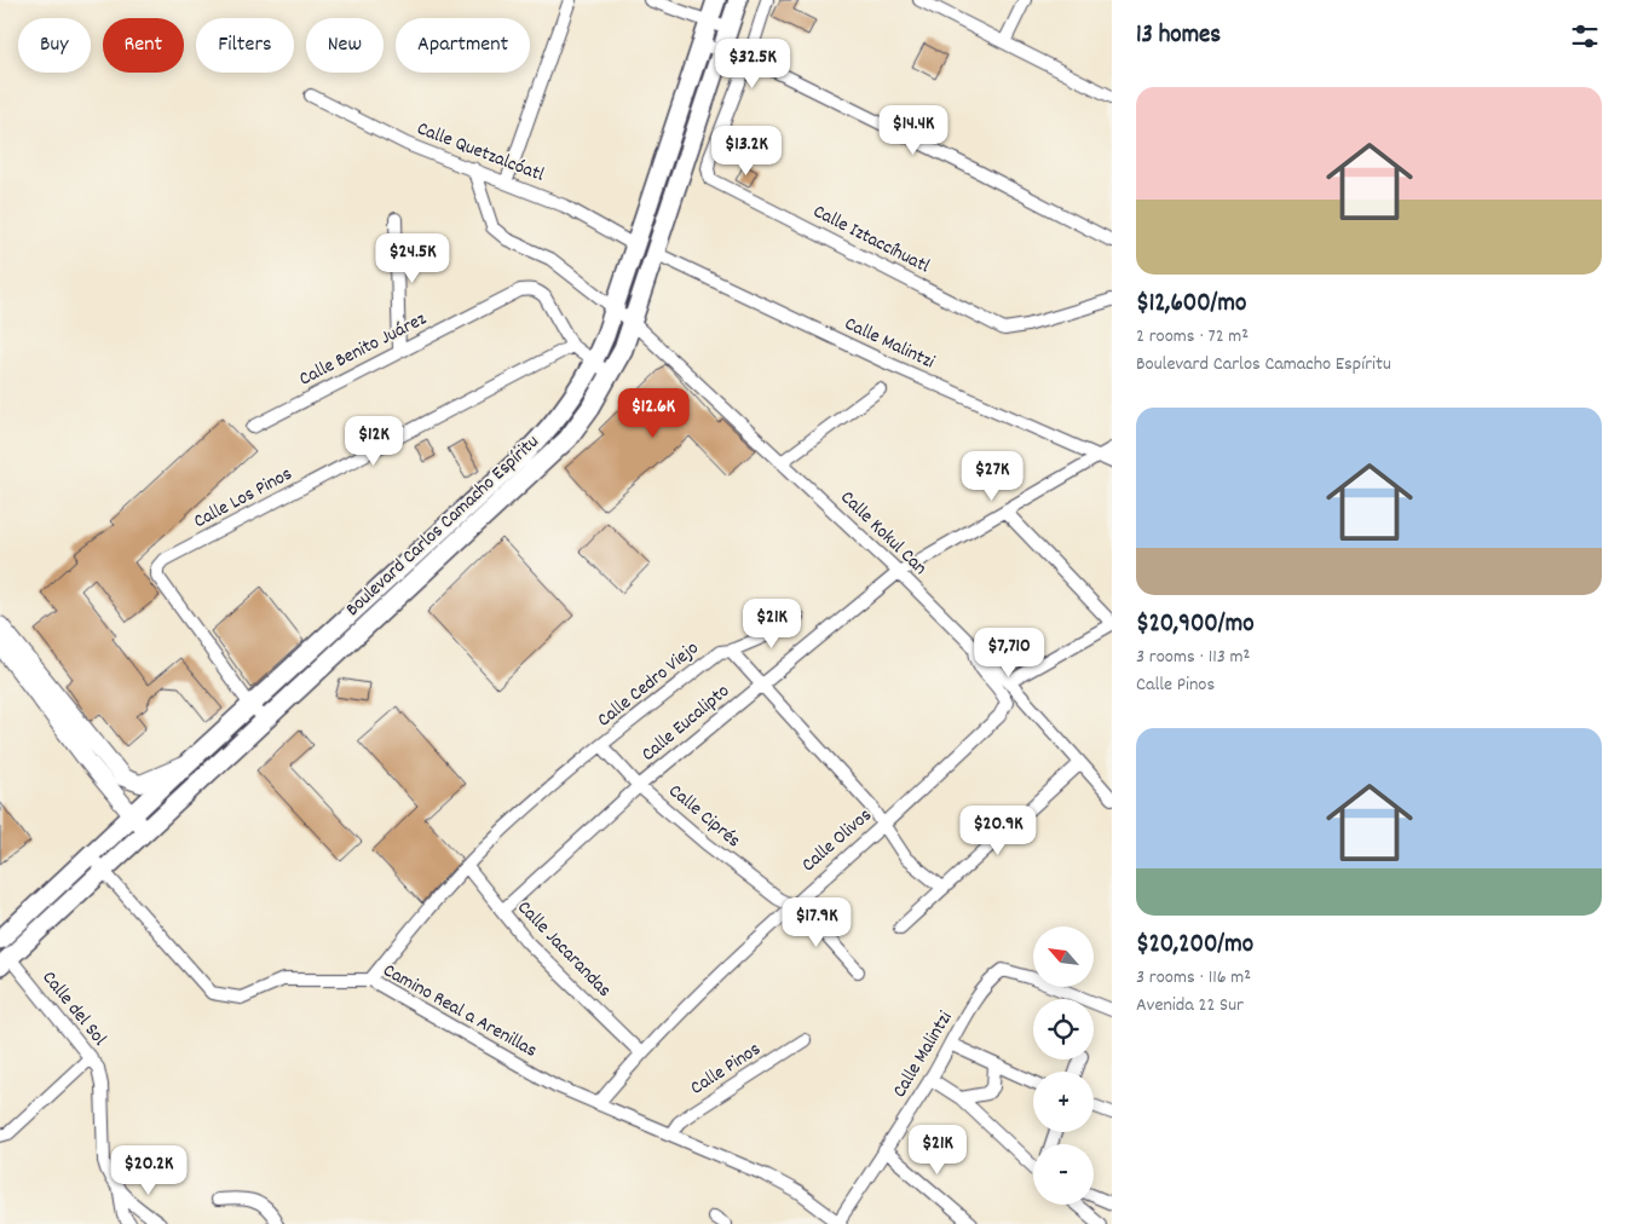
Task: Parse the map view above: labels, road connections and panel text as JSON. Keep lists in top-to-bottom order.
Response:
{
  "streets": {
    "main road": ["Boulevard Carlos Camacho Espíritu"],
    "street": [
      "Calle Quetzalcóatl",
      "Calle Iztaccíhuatl",
      "Calle Malintzi",
      "Calle Benito Juárez",
      "Calle Los Pinos",
      "Calle Kokul Can",
      "Calle Cedro Viejo",
      "Calle Eucalipto",
      "Calle Ciprés",
      "Calle Olivos",
      "Calle Jacarandas",
      "Calle del Sol",
      "Camino Real a Arenillas",
      "Calle Pinos"
    ]
  },
  "crossings": [
    ["Calle Quetzalcóatl", "Boulevard Carlos Camacho Espíritu"],
    ["Calle Quetzalcóatl", "Calle Kokul Can"],
    ["Calle Malintzi", "Boulevard Carlos Camacho Espíritu"],
    ["Calle Malintzi", "Calle Eucalipto"],
    ["Calle Malintzi", "Camino Real a Arenillas"],
    ["Calle Benito Juárez", "Calle Los Pinos"],
    ["Calle Benito Juárez", "Boulevard Carlos Camacho Espíritu"],
    ["Calle Los Pinos", "Boulevard Carlos Camacho Espíritu"],
    ["Boulevard Carlos Camacho Espíritu", "Calle Kokul Can"],
    ["Boulevard Carlos Camacho Espíritu", "Calle del Sol"],
    ["Boulevard Carlos Camacho Espíritu", "Camino Real a Arenillas"],
    ["Calle Kokul Can", "Calle Eucalipto"],
    ["Calle Kokul Can", "Calle Olivos"],
    ["Calle Cedro Viejo", "Calle Eucalipto"],
    ["Calle Cedro Viejo", "Calle Ciprés"],
    ["Calle Cedro Viejo", "Calle Olivos"],
    ["Calle Cedro Viejo", "Calle Jacarandas"],
    ["Calle Cedro Viejo", "Camino Real a Arenillas"],
    ["Calle Eucalipto", "Calle Ciprés"],
    ["Calle Eucalipto", "Calle Jacarandas"],
    ["Calle Ciprés", "Calle Olivos"],
    ["Calle Olivos", "Calle Jacarandas"],
    ["Calle Olivos", "Camino Real a Arenillas"],
    ["Camino Real a Arenillas", "Calle Pinos"]
  ],
  "north": "top left",
  "page": {
    "heading": "13 homes",
    "chip": [
      "Buy",
      "Rent",
      "Filters",
      "New",
      "Apartment"
    ],
    "price": [
      "$32.5K",
      "$14.4K",
      "$13.2K",
      "$24.5K",
      "$12.6K",
      "$12K",
      "$27K",
      "$21K",
      "$7,710",
      "$20.9K",
      "$17.9K",
      "$21K",
      "$20.2K"
    ],
    "list": [
      {
        "name": "$12,600/mo",
        "note": "2 rooms · 72 m² · Boulevard Carlos Camacho Espíritu"
      },
      {
        "name": "$20,900/mo",
        "note": "3 rooms · 113 m² · Calle Pinos"
      },
      {
        "name": "$20,200/mo",
        "note": "3 rooms · 116 m² · Avenida 22 Sur"
      }
    ],
    "map_buttons": ["+", "−"]
  }
}
